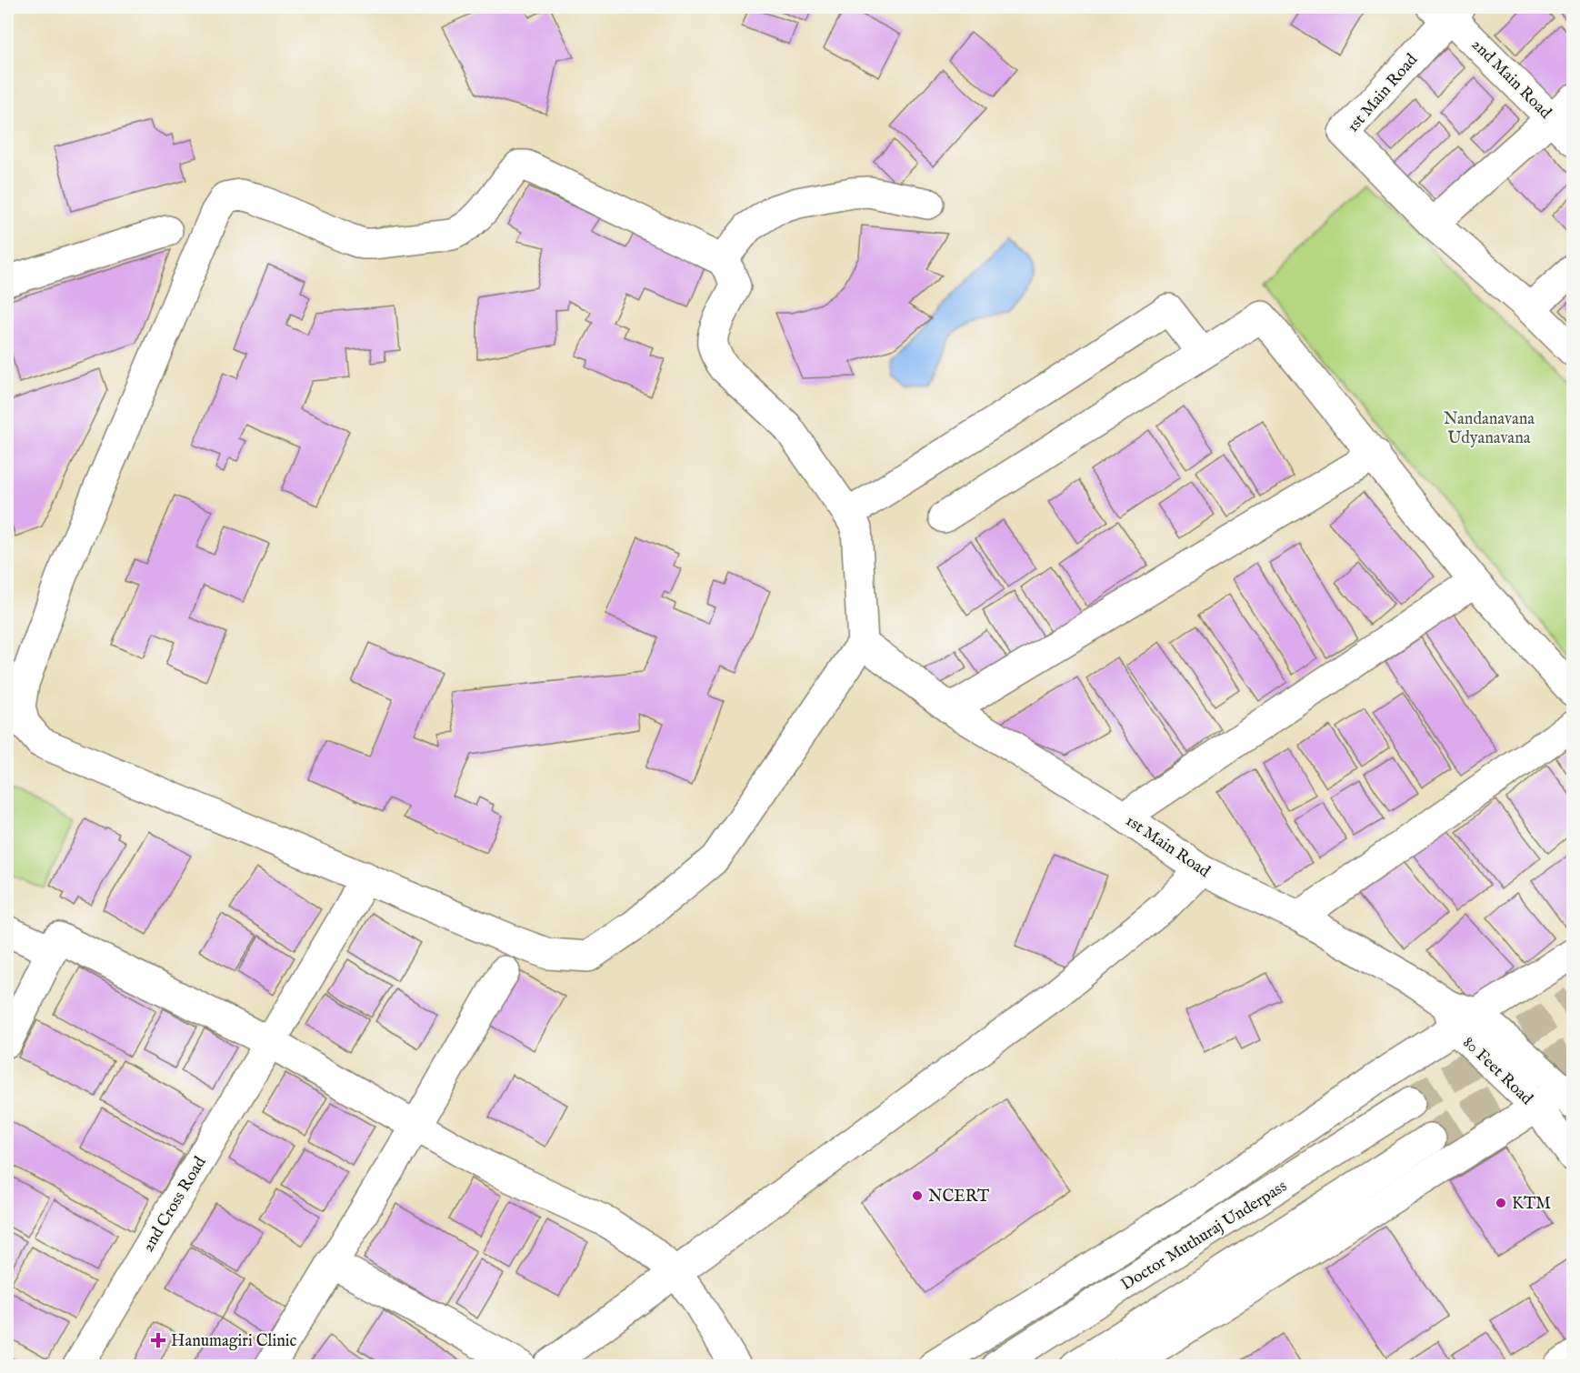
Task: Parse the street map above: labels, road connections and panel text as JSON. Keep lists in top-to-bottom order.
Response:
{
  "streets": {
    "main road": [
      "2nd Main Road",
      "1st Main Road",
      "80 Feet Road",
      "2nd Cross Road",
      "Doctor Muthuraj Underpass"
    ]
  },
  "crossings": [
    ["2nd Main Road", "1st Main Road"],
    ["1st Main Road", "80 Feet Road"]
  ],
  "parks": ["Nandanavana Udyanavana"],
  "places": {
    "other": ["NCERT", "KTM"],
    "health": ["Hanumagiri Clinic"]
  }
}
